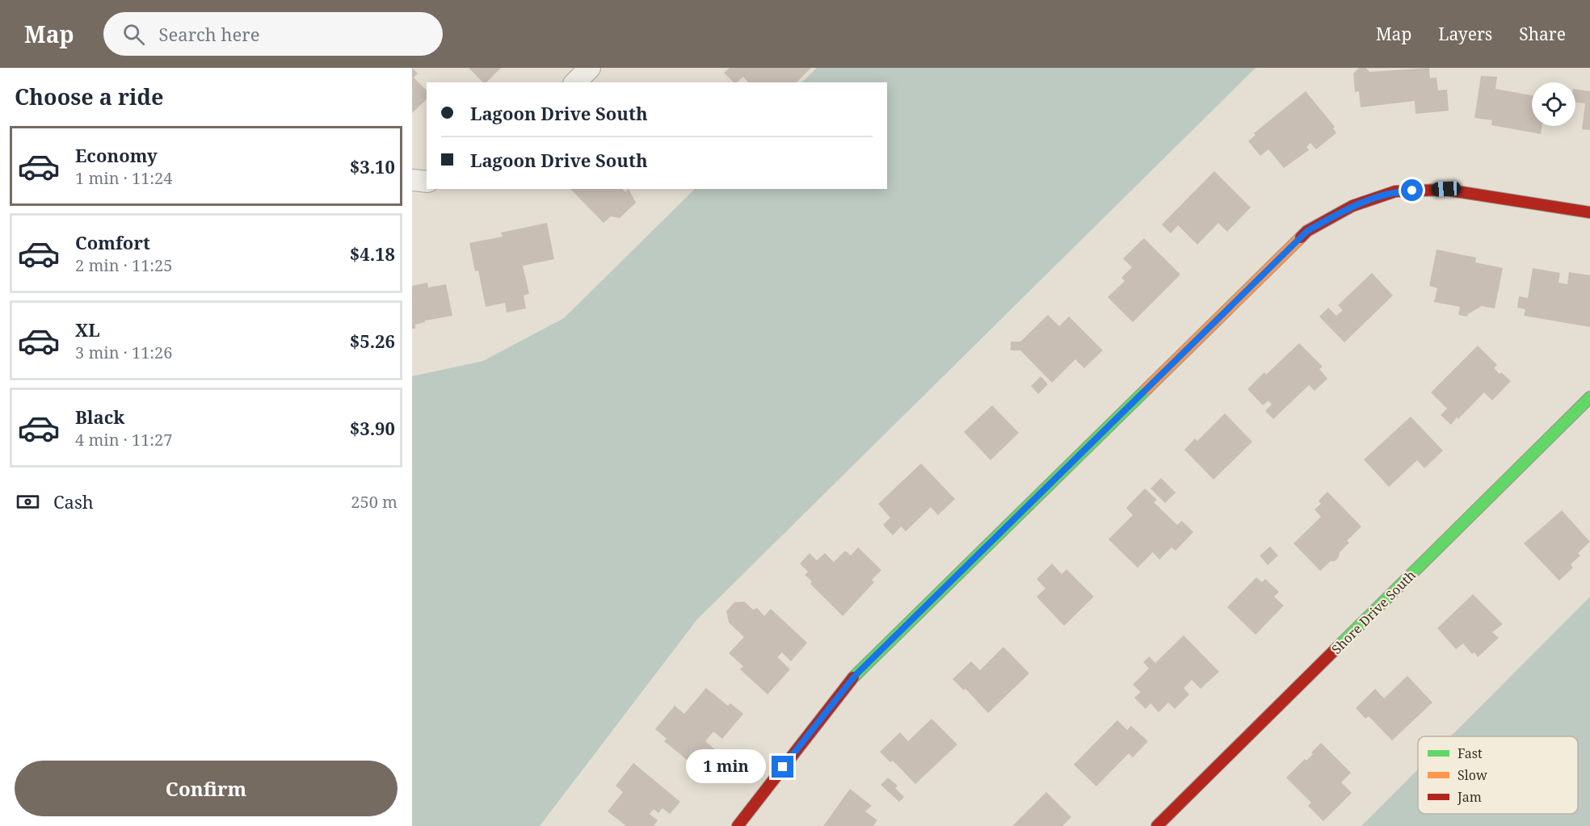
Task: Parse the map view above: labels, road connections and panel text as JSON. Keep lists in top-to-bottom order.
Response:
{
  "streets": {
    "street": ["Shore Drive South"]
  },
  "legend": ["Fast", "Slow", "Jam"],
  "page": {
    "header": "Map",
    "search": "Search here",
    "nav": ["Map", "Layers", "Share"],
    "heading": "Choose a ride",
    "banner": ["Lagoon Drive South", "Lagoon Drive South"],
    "list": [
      {
        "name": "Economy",
        "note": "1 min · 11:24",
        "value": "$3.10"
      },
      {
        "name": "Comfort",
        "note": "2 min · 11:25",
        "value": "$4.18"
      },
      {
        "name": "XL",
        "note": "3 min · 11:26",
        "value": "$5.26"
      },
      {
        "name": "Black",
        "note": "4 min · 11:27",
        "value": "$3.90"
      }
    ],
    "pay": ["Cash", "250 m"],
    "bubble": "1 min",
    "buttons": "Confirm"
  }
}
